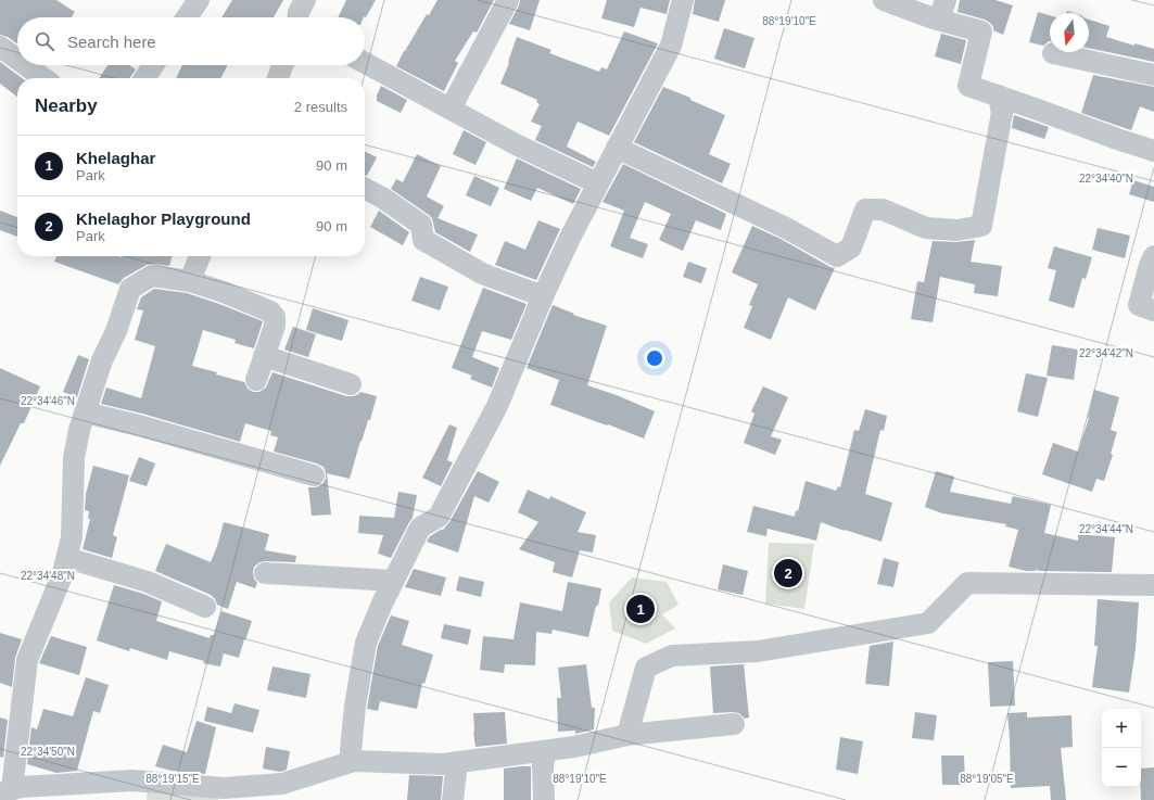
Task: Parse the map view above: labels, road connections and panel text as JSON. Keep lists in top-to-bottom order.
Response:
{
  "north": "bottom",
  "page": {
    "search": "Search here",
    "heading": ["Nearby", "2 results"],
    "list": [
      {
        "mark": "1",
        "name": "Khelaghar",
        "note": "Park",
        "value": "90 m"
      },
      {
        "mark": "2",
        "name": "Khelaghor Playground",
        "note": "Park",
        "value": "90 m"
      }
    ],
    "pins": ["2", "1"],
    "map_buttons": ["+", "−"]
  },
  "coordinates": [
    "88°19'10\"E",
    "22°34'40\"N",
    "22°34'42\"N",
    "22°34'46\"N",
    "22°34'44\"N",
    "22°34'48\"N",
    "22°34'50\"N",
    "88°19'15\"E",
    "88°19'05\"E"
  ]
}
